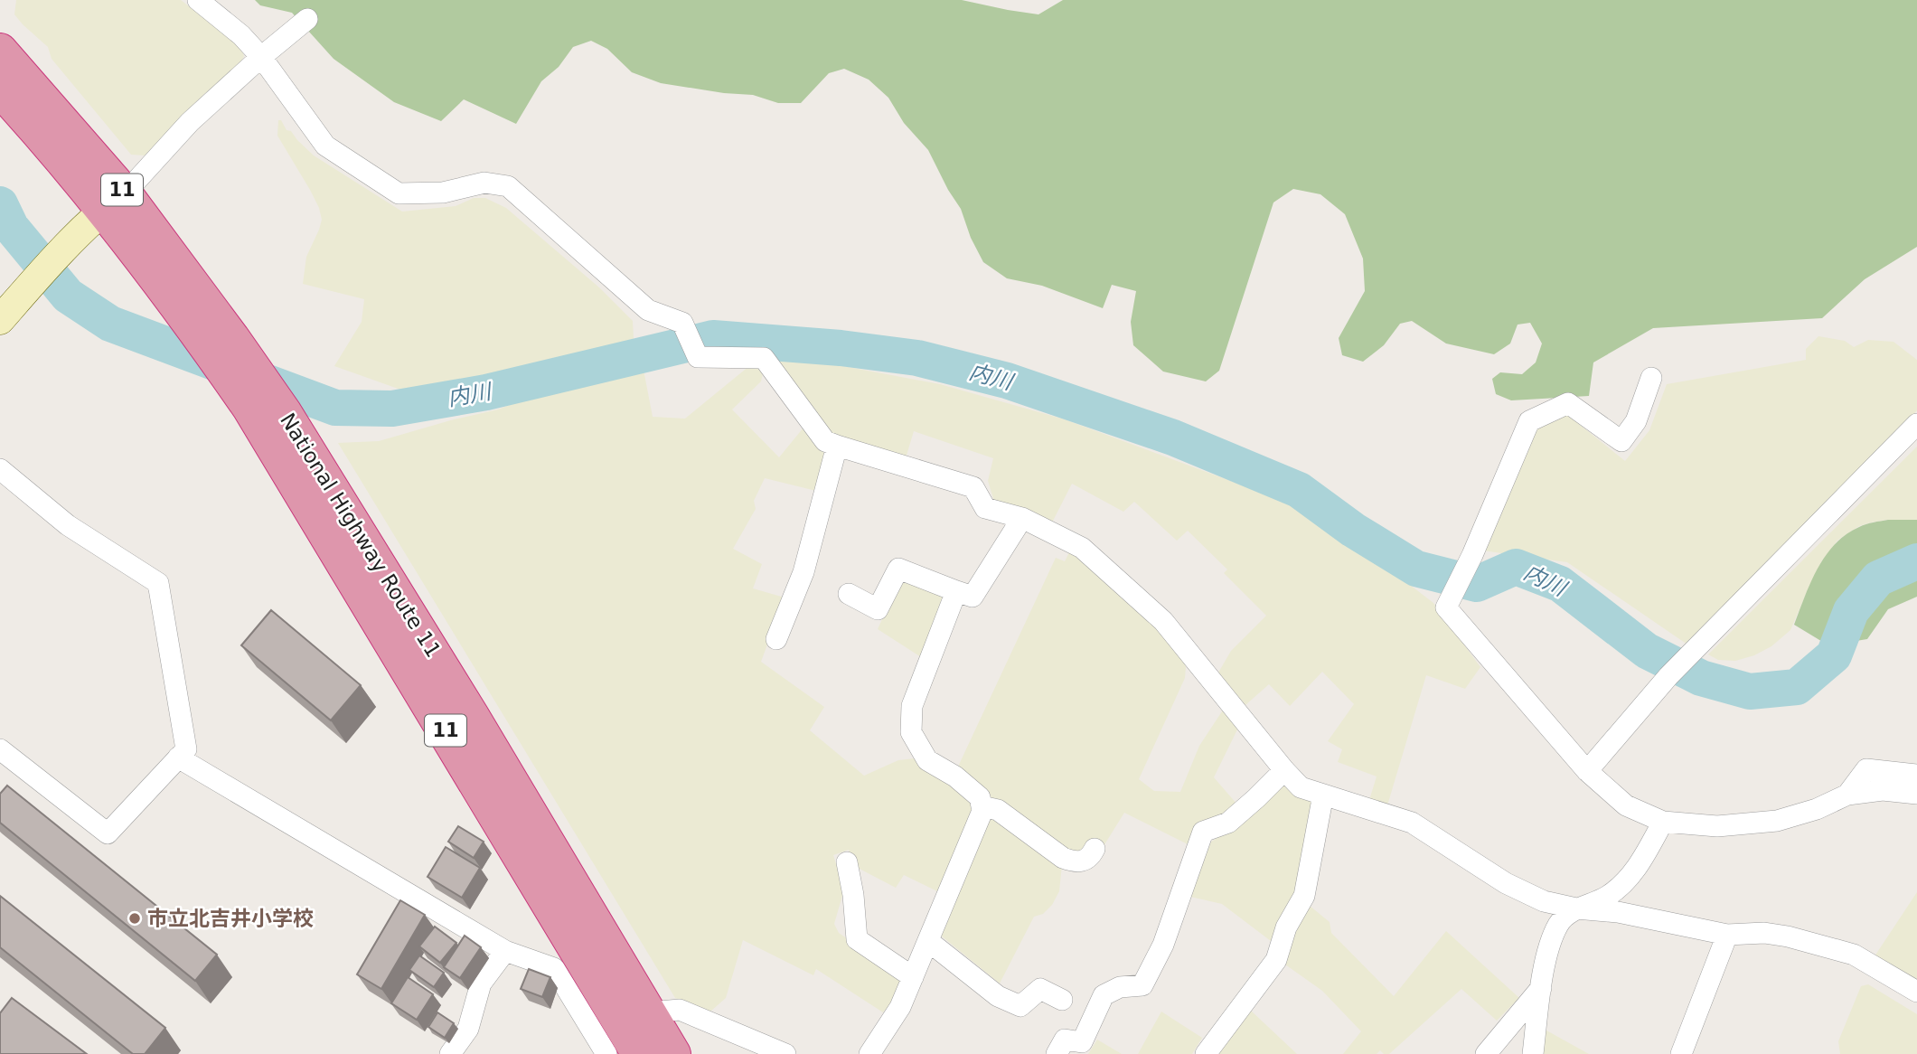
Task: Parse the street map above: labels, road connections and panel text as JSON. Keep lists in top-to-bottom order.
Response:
{
  "streets": {
    "highway": ["11", "National Highway Route 11"]
  },
  "water": ["内川"],
  "places": ["市立北吉井小学校"]
}
